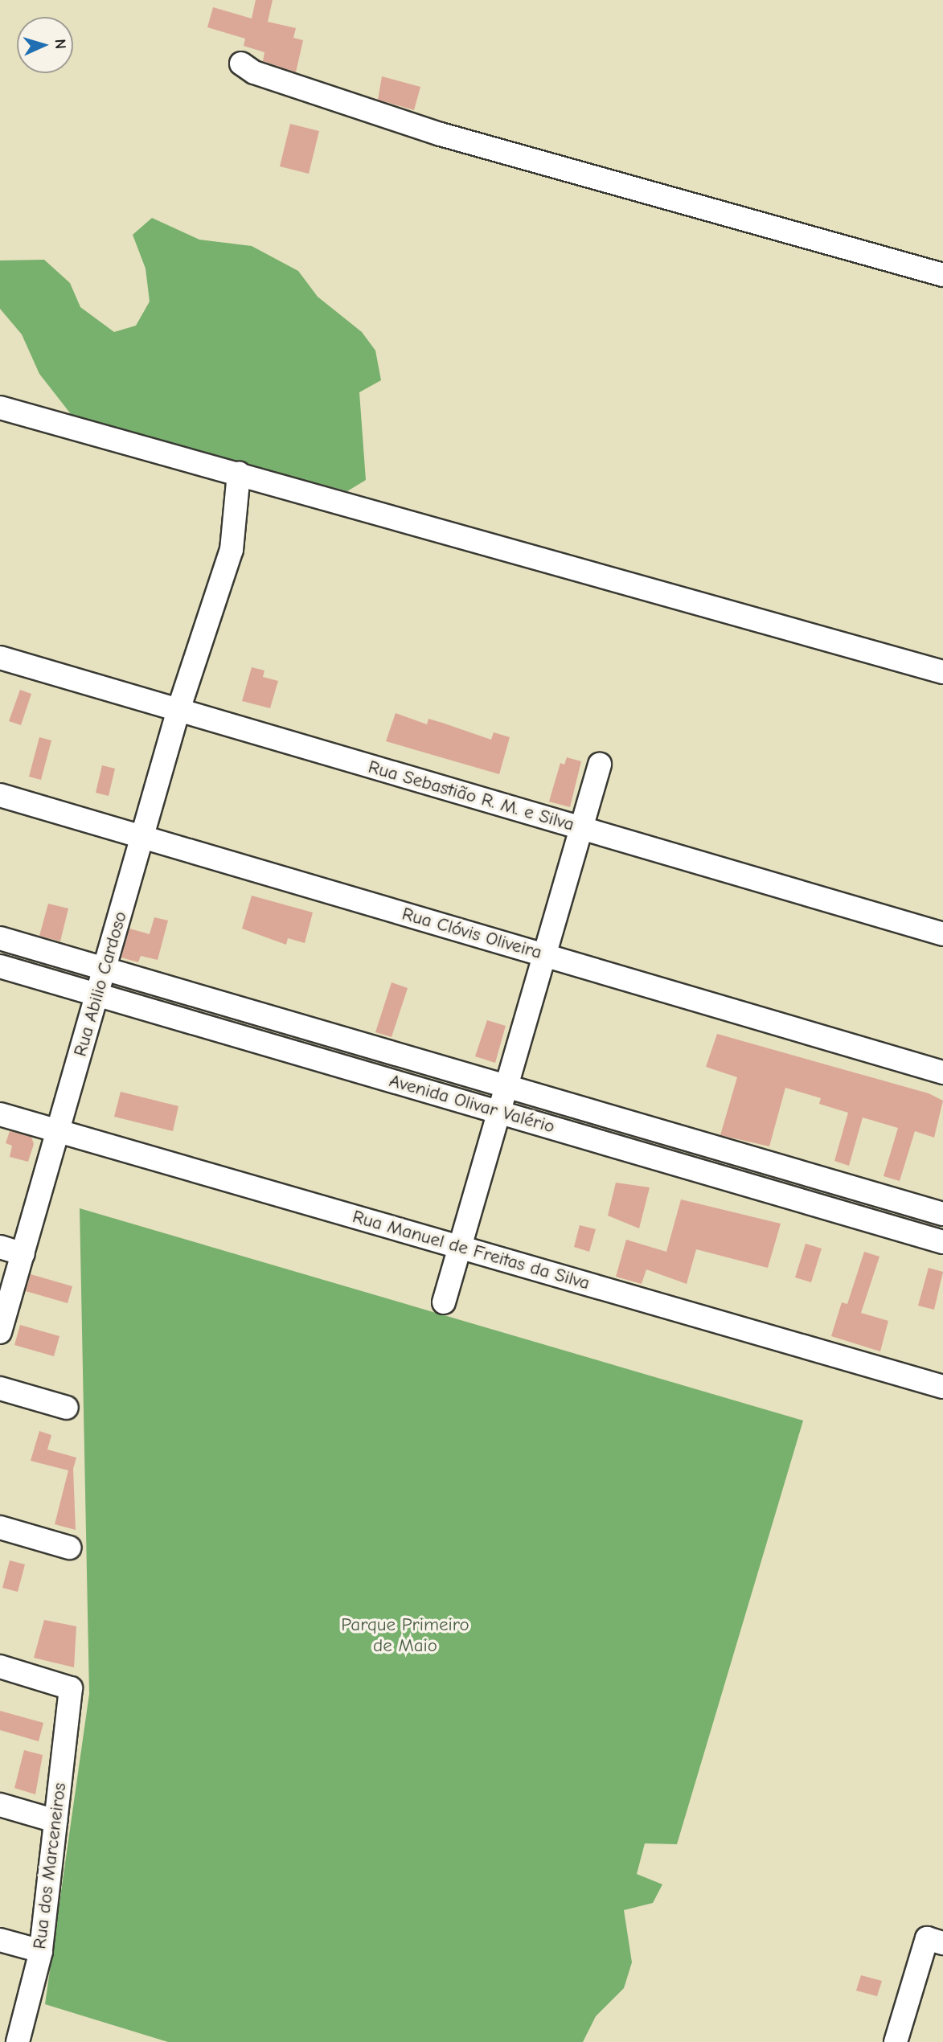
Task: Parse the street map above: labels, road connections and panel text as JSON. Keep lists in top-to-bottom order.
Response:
{
  "streets": {
    "street": [
      "Rua Sebastião R. M. e Silva",
      "Rua Clóvis Oliveira",
      "Rua Abilio Cardoso",
      "Avenida Olivar Valério",
      "Rua Manuel de Freitas da Silva",
      "Rua dos Marceneiros"
    ]
  },
  "crossings": [
    ["Rua Sebastião R. M. e Silva", "Rua Abilio Cardoso"],
    ["Rua Clóvis Oliveira", "Rua Abilio Cardoso"],
    ["Rua Abilio Cardoso", "Avenida Olivar Valério"],
    ["Rua Abilio Cardoso", "Rua Manuel de Freitas da Silva"]
  ],
  "parks": ["Parque Primeiro de Maio"],
  "north": "right"
}
